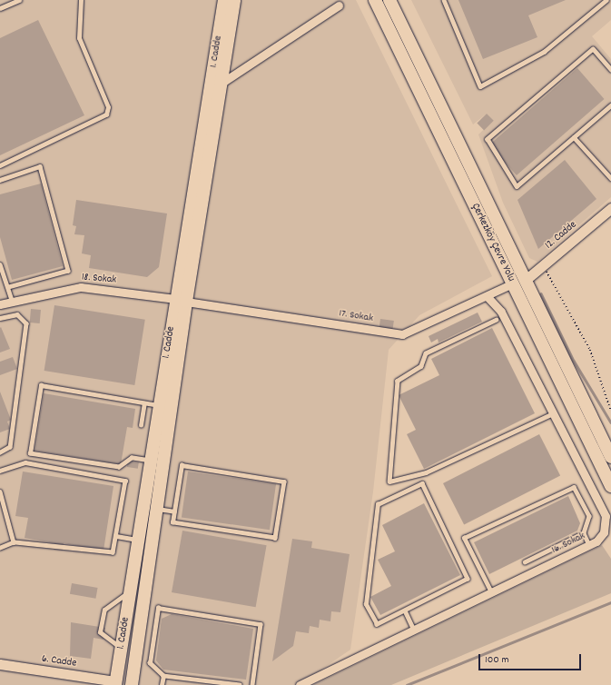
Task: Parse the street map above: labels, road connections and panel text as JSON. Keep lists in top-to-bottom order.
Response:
{
  "streets": {
    "main road": ["1. Cadde", "Çerkezköy Çevre Yolu"],
    "street": [
      "12. Cadde",
      "18. Sokak",
      "17. Sokak",
      "16. Sokak",
      "6. Cadde"
    ]
  },
  "crossings": [
    ["1. Cadde", "18. Sokak"],
    ["1. Cadde", "17. Sokak"],
    ["1. Cadde", "6. Cadde"],
    ["Çerkezköy Çevre Yolu", "17. Sokak"],
    ["18. Sokak", "17. Sokak"],
    ["17. Sokak", "16. Sokak"]
  ],
  "scale_bar": "100 m"
}
